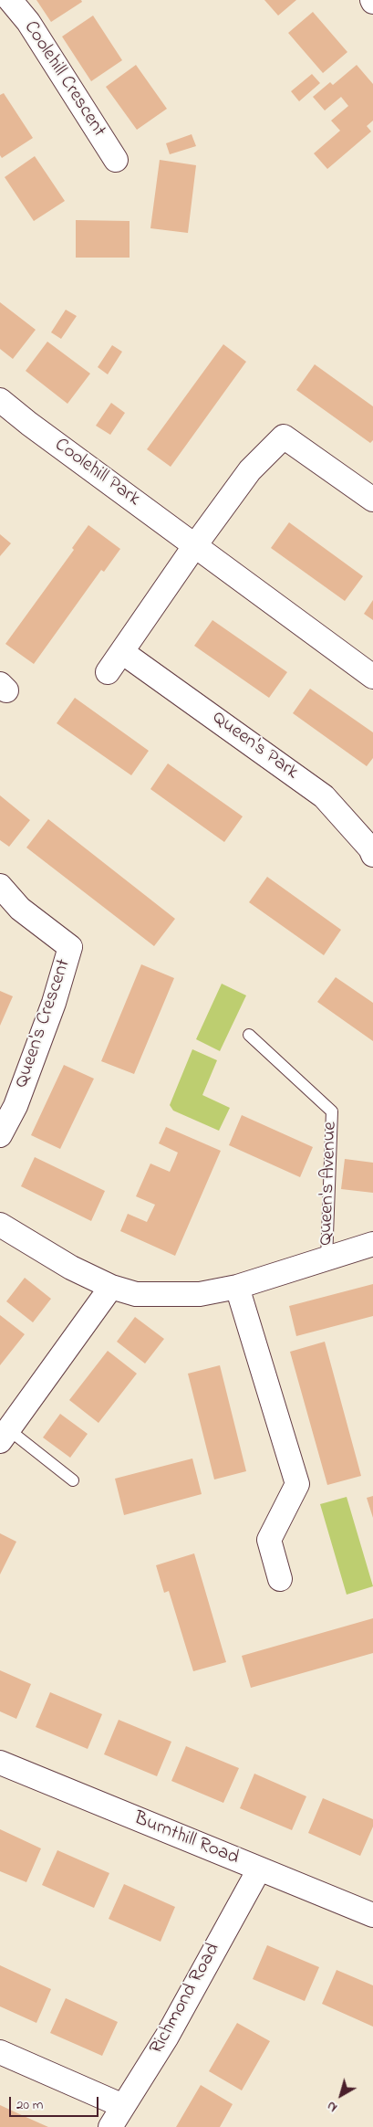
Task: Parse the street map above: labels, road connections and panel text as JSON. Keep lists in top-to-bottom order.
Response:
{
  "streets": {
    "street": [
      "Coolehill Crescent",
      "Coolehill Park",
      "Queen's Park",
      "Queen's Crescent",
      "Queen's Avenue",
      "Burnthill Road",
      "Richmond Road"
    ]
  },
  "crossings": [
    ["Burnthill Road", "Richmond Road"]
  ],
  "scale_bar": "20 m",
  "north": "bottom left"
}
